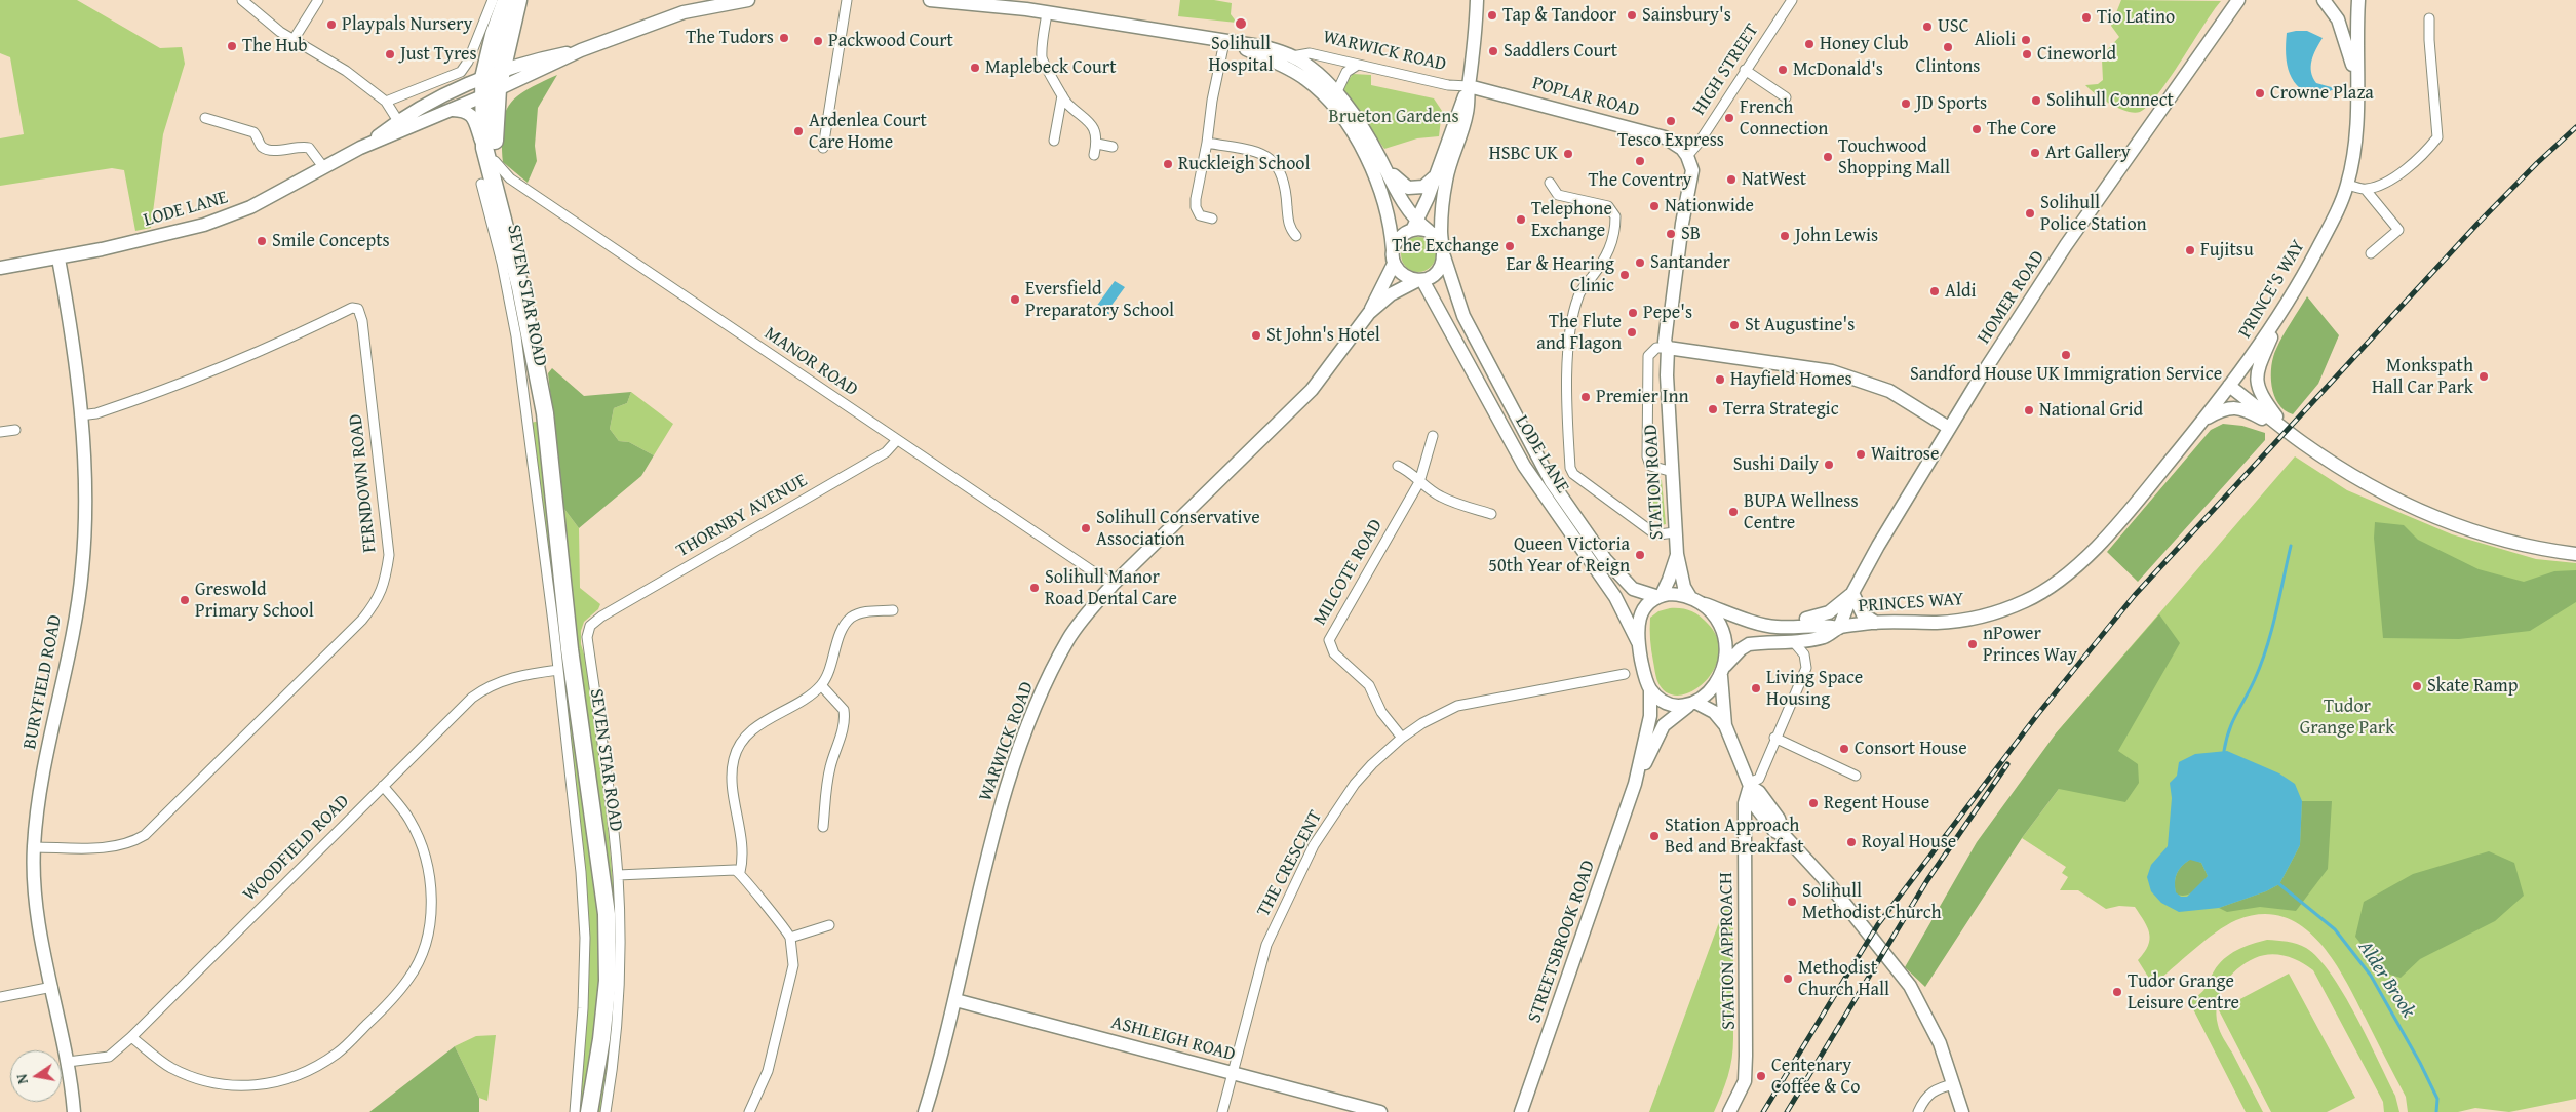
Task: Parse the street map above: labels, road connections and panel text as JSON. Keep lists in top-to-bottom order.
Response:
{
  "streets": {
    "highway": ["SEVEN STAR ROAD"],
    "main road": [
      "WARWICK ROAD",
      "POPLAR ROAD",
      "LODE LANE",
      "PRINCE'S WAY",
      "HOMER ROAD",
      "STATION ROAD",
      "PRINCES WAY",
      "BURYFIELD ROAD",
      "STREETSBROOK ROAD",
      "STATION APPROACH",
      "ASHLEIGH ROAD"
    ],
    "street": [
      "HIGH STREET",
      "MANOR ROAD",
      "FERNDOWN ROAD",
      "THORNBY AVENUE",
      "MILCOTE ROAD",
      "WOODFIELD ROAD",
      "THE CRESCENT"
    ]
  },
  "crossings": [
    ["WARWICK ROAD", "POPLAR ROAD"],
    ["WARWICK ROAD", "LODE LANE"],
    ["WARWICK ROAD", "MANOR ROAD"],
    ["WARWICK ROAD", "ASHLEIGH ROAD"],
    ["HIGH STREET", "POPLAR ROAD"],
    ["HIGH STREET", "STATION ROAD"],
    ["POPLAR ROAD", "STATION ROAD"],
    ["LODE LANE", "SEVEN STAR ROAD"],
    ["LODE LANE", "STATION ROAD"],
    ["LODE LANE", "PRINCES WAY"],
    ["LODE LANE", "BURYFIELD ROAD"],
    ["LODE LANE", "STREETSBROOK ROAD"],
    ["PRINCE'S WAY", "PRINCES WAY"],
    ["SEVEN STAR ROAD", "MANOR ROAD"],
    ["SEVEN STAR ROAD", "THORNBY AVENUE"],
    ["SEVEN STAR ROAD", "WOODFIELD ROAD"],
    ["HOMER ROAD", "PRINCES WAY"],
    ["MANOR ROAD", "THORNBY AVENUE"],
    ["STATION ROAD", "PRINCES WAY"],
    ["STATION ROAD", "STREETSBROOK ROAD"],
    ["FERNDOWN ROAD", "BURYFIELD ROAD"],
    ["MILCOTE ROAD", "THE CRESCENT"],
    ["PRINCES WAY", "STREETSBROOK ROAD"],
    ["BURYFIELD ROAD", "WOODFIELD ROAD"],
    ["THE CRESCENT", "ASHLEIGH ROAD"]
  ],
  "water": ["Alder Brook"],
  "parks": ["Brueton Gardens", "Tudor Grange Park"],
  "places": [
    "Tap & Tandoor",
    "Sainsbury's",
    "Tio Latino",
    "Solihull Hospital",
    "Playpals Nursery",
    "USC",
    "The Tudors",
    "Alioli",
    "Packwood Court",
    "Honey Club",
    "The Hub",
    "Clintons",
    "Saddlers Court",
    "Just Tyres",
    "Cineworld",
    "Maplebeck Court",
    "McDonald's",
    "Crowne Plaza",
    "Solihull Connect",
    "JD Sports",
    "French Connection",
    "Tesco Express",
    "The Core",
    "Ardenlea Court Care Home",
    "Art Gallery",
    "HSBC UK",
    "Touchwood Shopping Mall",
    "The Coventry",
    "Ruckleigh School",
    "NatWest",
    "Nationwide",
    "Solihull Police Station",
    "Telephone Exchange",
    "SB",
    "John Lewis",
    "Smile Concepts",
    "The Exchange",
    "Fujitsu",
    "Santander",
    "Ear & Hearing Clinic",
    "Aldi",
    "Eversfield Preparatory School",
    "Pepe's",
    "St Augustine's",
    "The Flute and Flagon",
    "St John's Hotel",
    "Sandford House UK Immigration Service",
    "Monkspath Hall Car Park",
    "Hayfield Homes",
    "Premier Inn",
    "Terra Strategic",
    "National Grid",
    "Waitrose",
    "Sushi Daily",
    "BUPA Wellness Centre",
    "Solihull Conservative Association",
    "Queen Victoria 50th Year of Reign",
    "Solihull Manor Road Dental Care",
    "Greswold Primary School",
    "nPower Princes Way",
    "Skate Ramp",
    "Living Space Housing",
    "Consort House",
    "Regent House",
    "Station Approach Bed and Breakfast",
    "Royal House",
    "Solihull Methodist Church",
    "Methodist Church Hall",
    "Tudor Grange Leisure Centre",
    "Centenary Coffee & Co"
  ],
  "north": "left"
}
